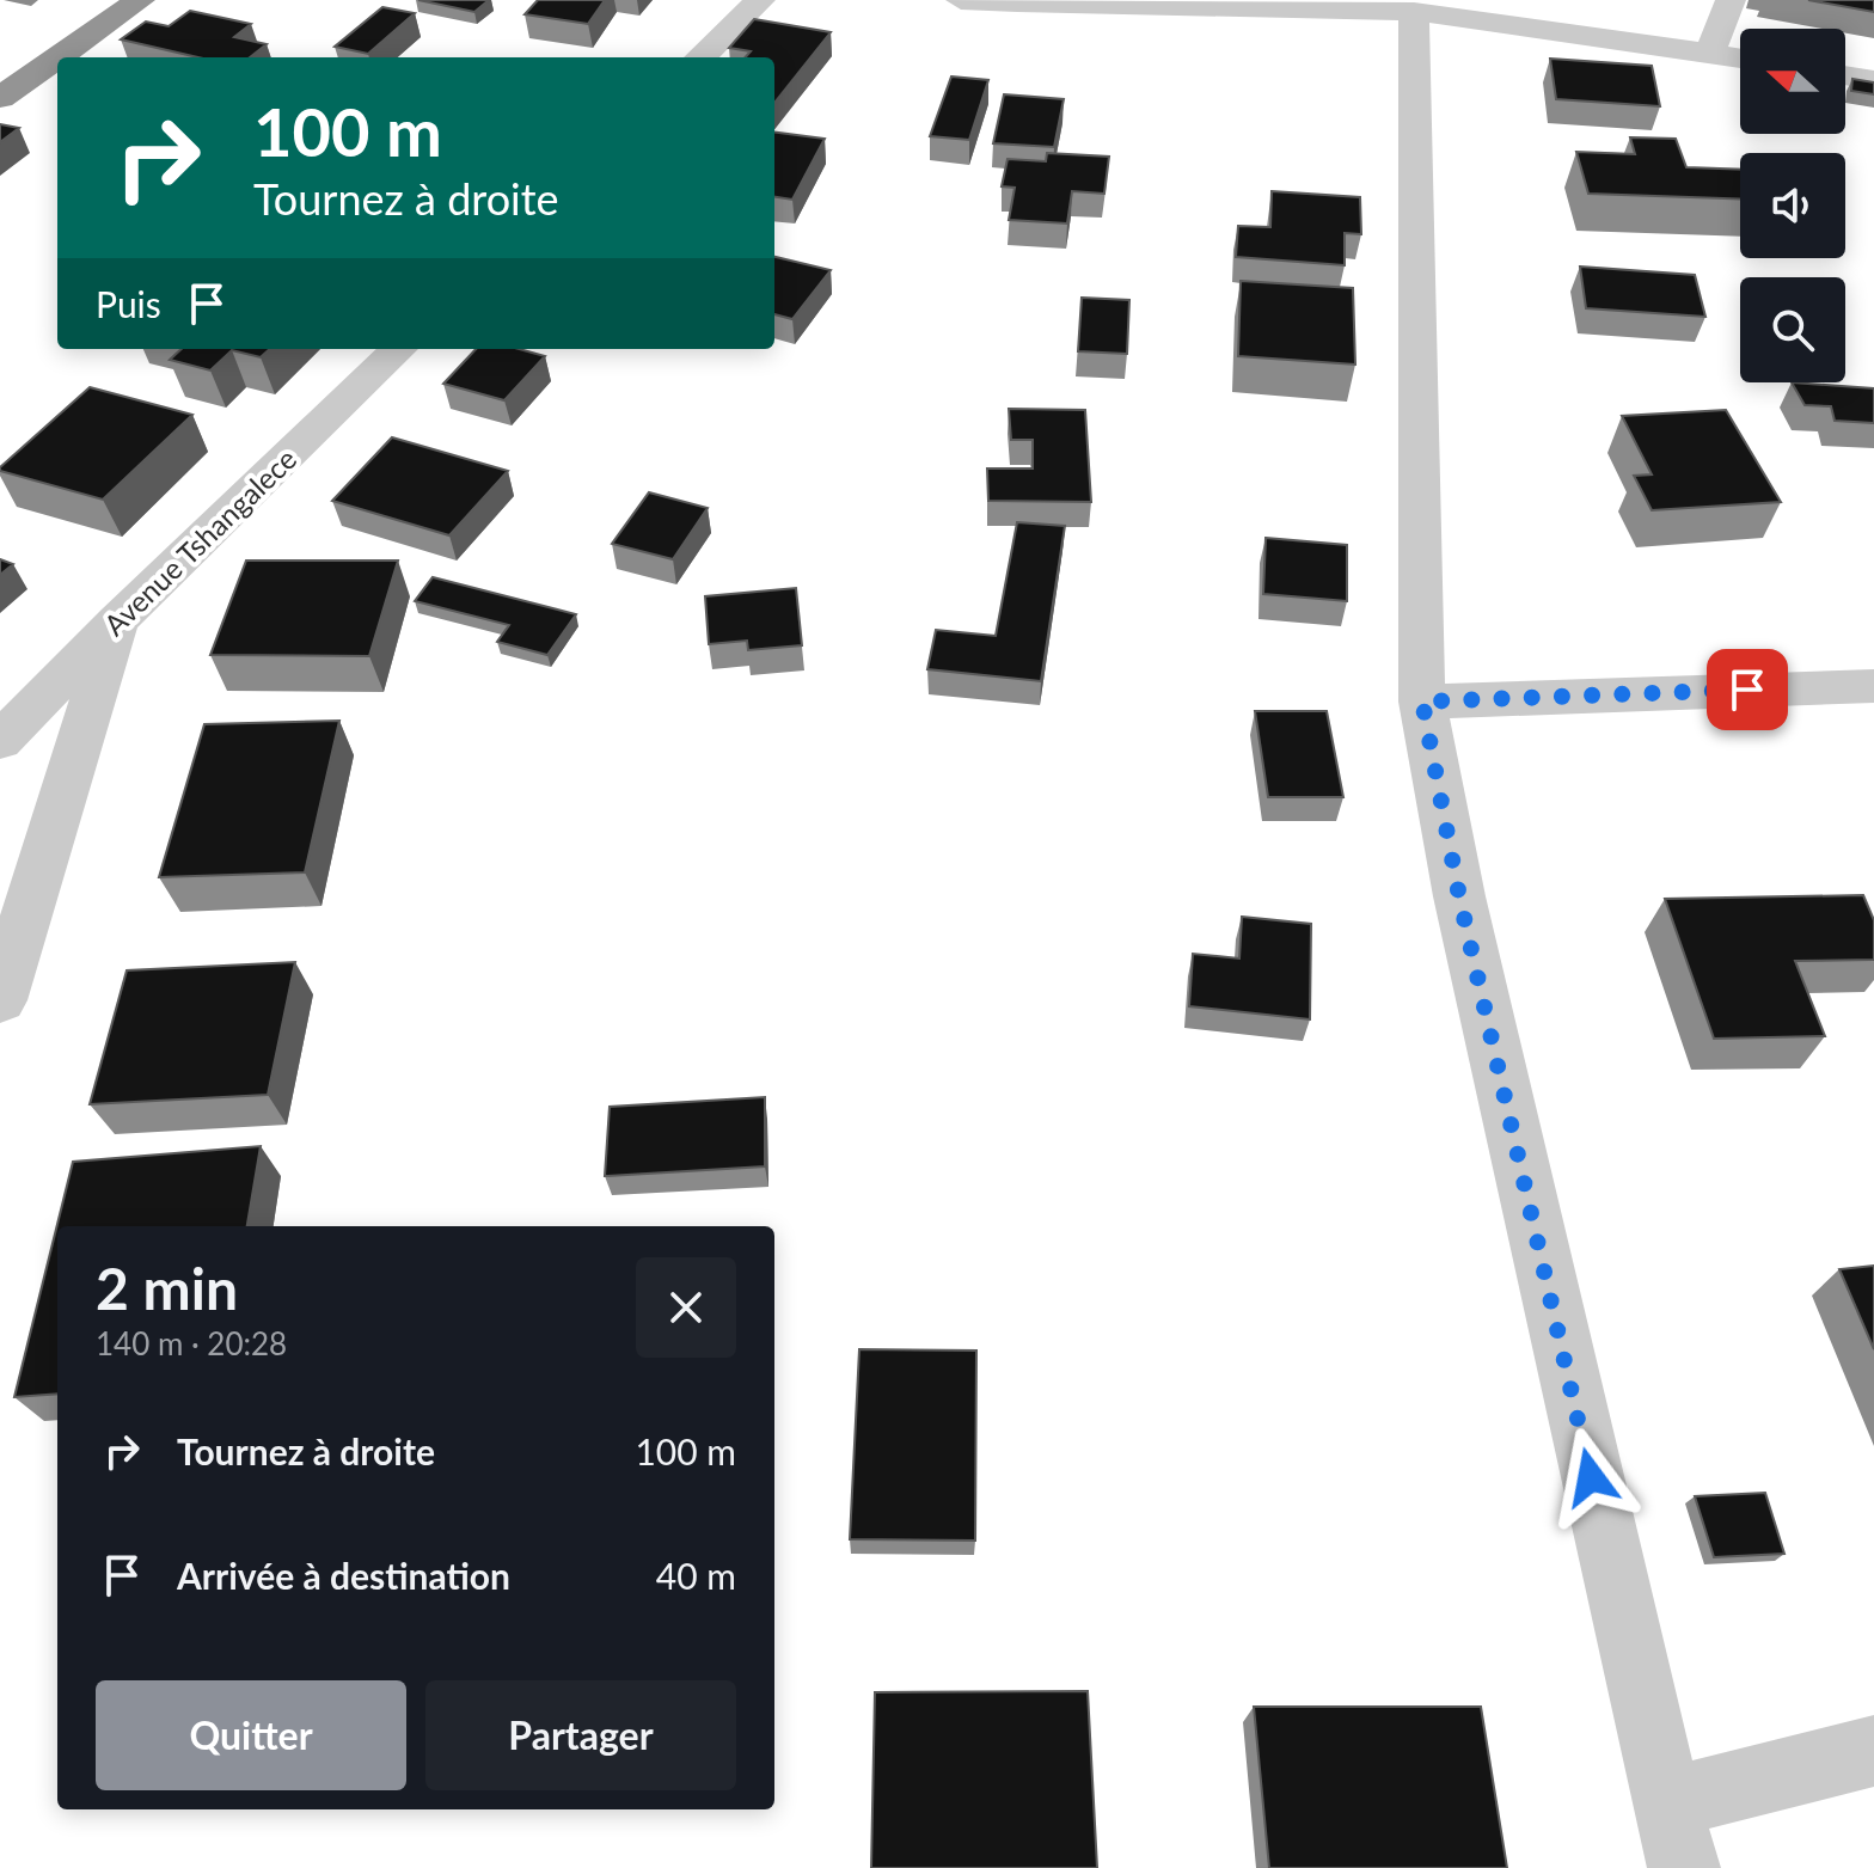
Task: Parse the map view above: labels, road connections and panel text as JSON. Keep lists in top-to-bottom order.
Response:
{
  "streets": {
    "street": ["Avenue Tshangalece"]
  },
  "north": "left",
  "page": {
    "turn": ["100 m", "Tournez à droite"],
    "then": "Puis",
    "heading": ["2 min", "140 m · 20:28"],
    "list": [
      {
        "name": "Tournez à droite",
        "value": "100 m"
      },
      {
        "name": "Arrivée à destination",
        "value": "40 m"
      }
    ],
    "buttons": ["Quitter", "Partager"]
  }
}
